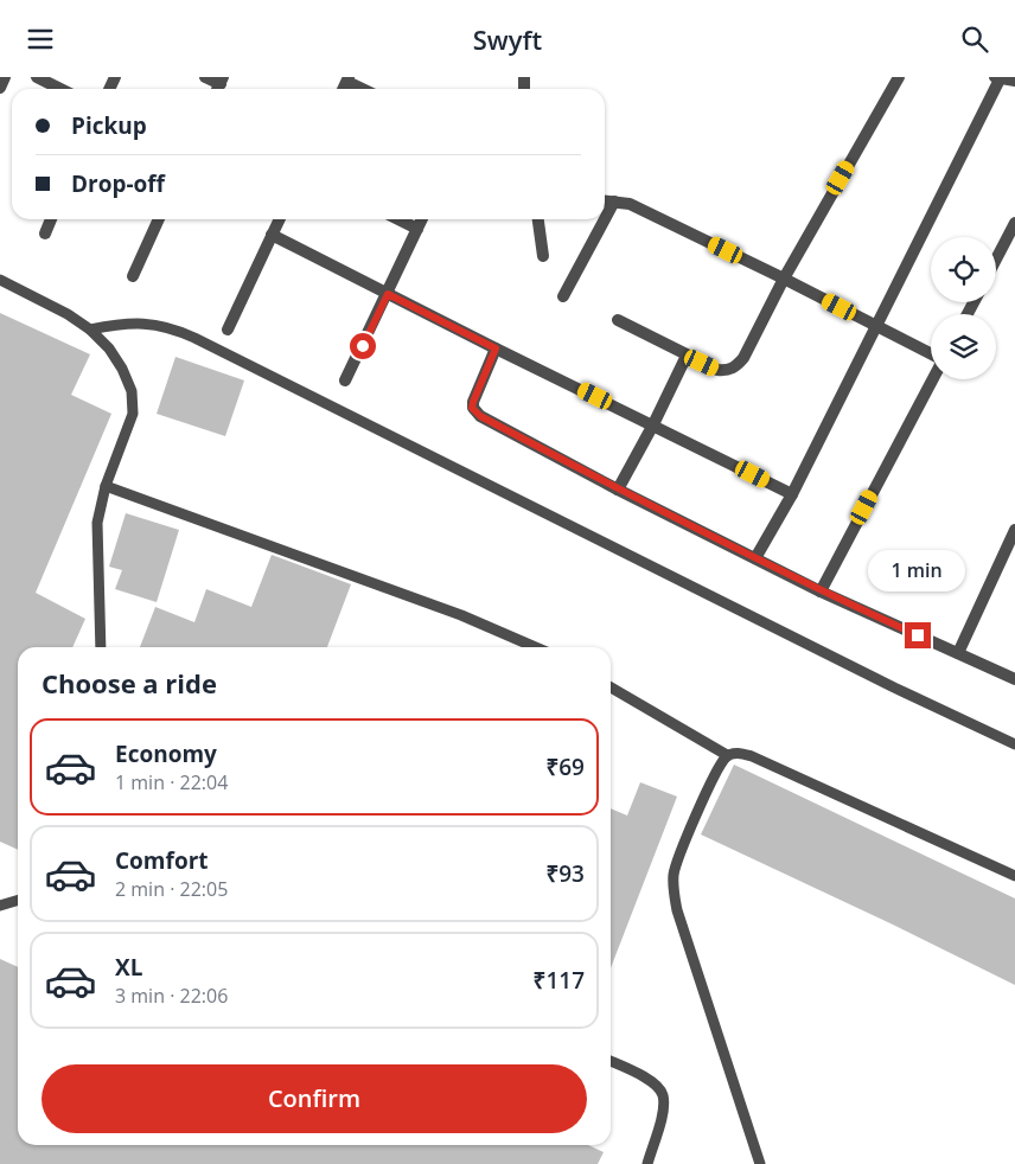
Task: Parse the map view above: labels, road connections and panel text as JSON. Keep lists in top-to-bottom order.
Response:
{
  "page": {
    "header": "Swyft",
    "banner": ["Pickup", "Drop-off"],
    "bubble": "1 min",
    "heading": "Choose a ride",
    "list": [
      {
        "name": "Economy",
        "note": "1 min · 22:04",
        "value": "₹69"
      },
      {
        "name": "Comfort",
        "note": "2 min · 22:05",
        "value": "₹93"
      },
      {
        "name": "XL",
        "note": "3 min · 22:06",
        "value": "₹117"
      }
    ],
    "buttons": "Confirm"
  }
}
